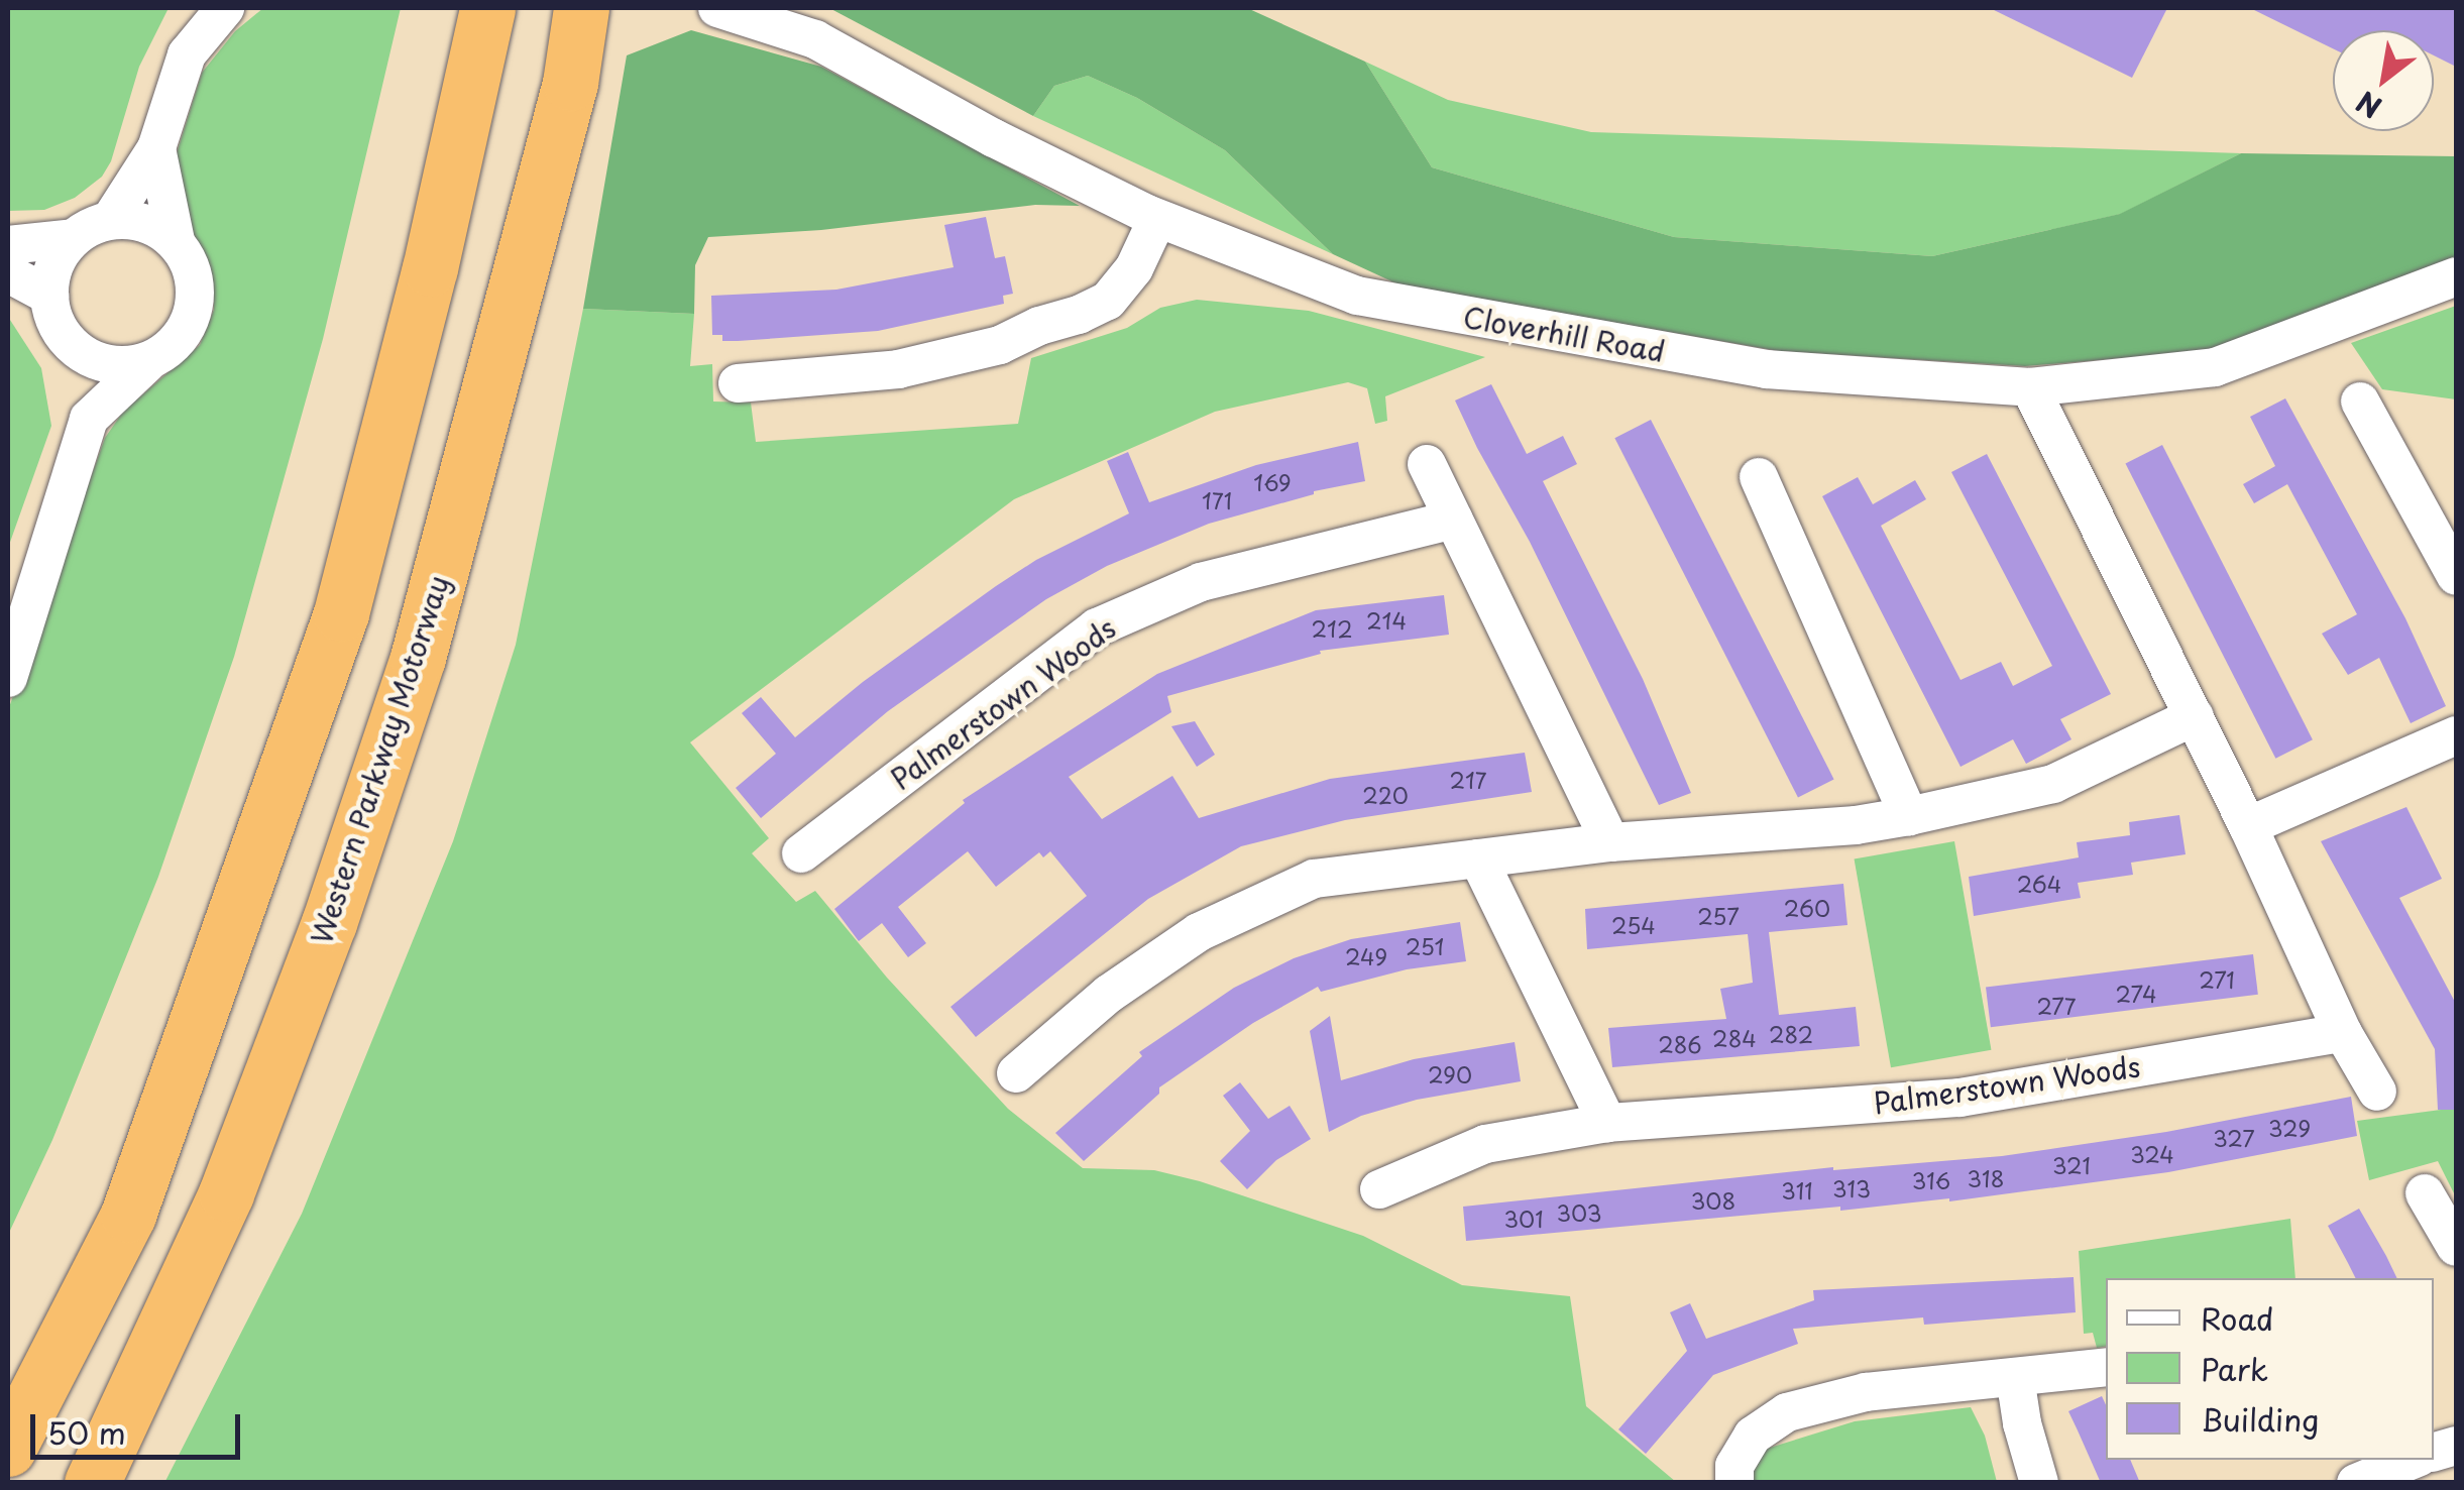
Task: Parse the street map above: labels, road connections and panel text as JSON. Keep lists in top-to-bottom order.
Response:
{
  "streets": {
    "highway": ["Western Parkway Motorway"],
    "street": ["Cloverhill Road", "Palmerstown Woods"]
  },
  "house_numbers": [
    "169",
    "171",
    "214",
    "212",
    "217",
    "220",
    "264",
    "260",
    "257",
    "254",
    "251",
    "249",
    "271",
    "274",
    "277",
    "282",
    "284",
    "286",
    "290",
    "329",
    "327",
    "324",
    "321",
    "318",
    "316",
    "313",
    "311",
    "308",
    "303",
    "301"
  ],
  "legend": ["Road", "Park", "Building"],
  "scale_bar": "50 m",
  "north": "bottom left"
}
